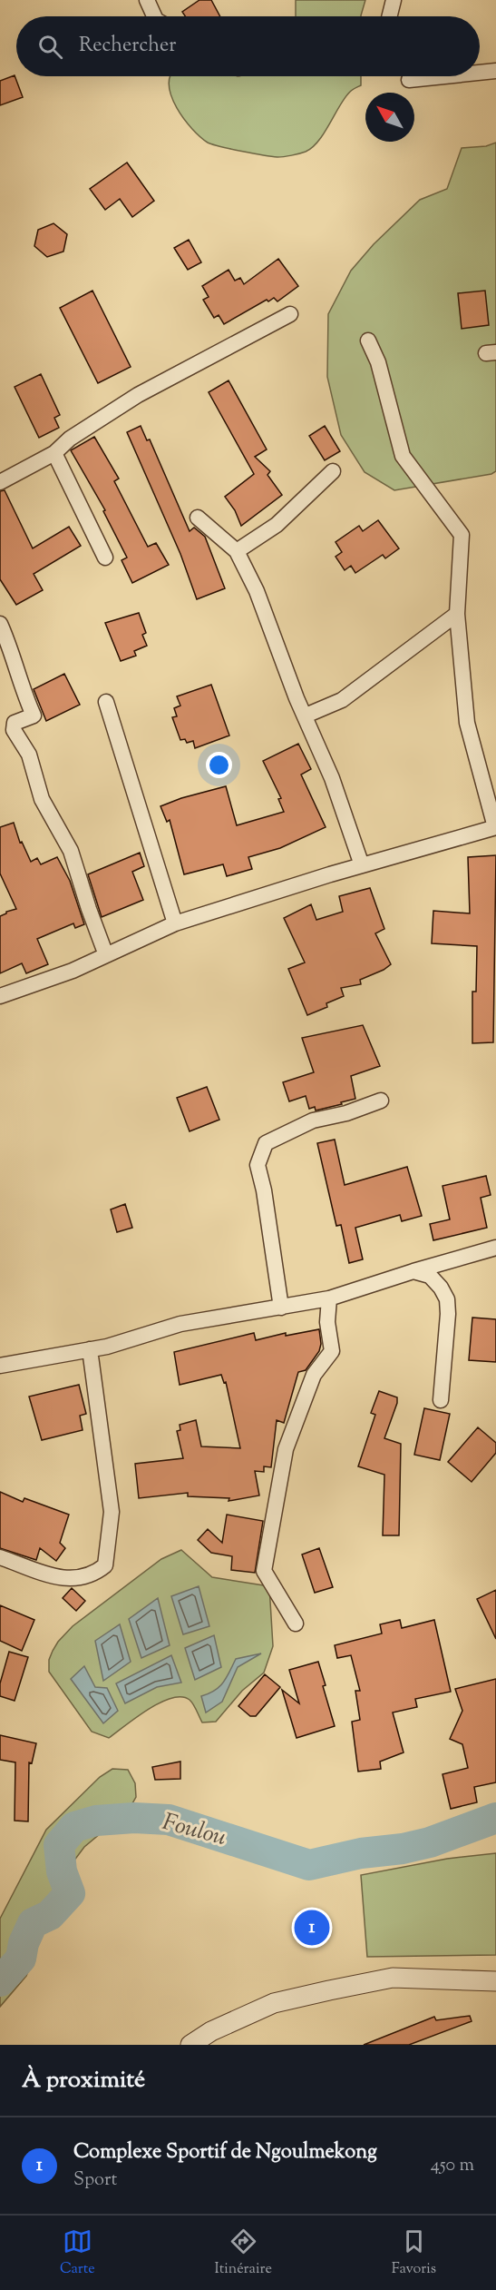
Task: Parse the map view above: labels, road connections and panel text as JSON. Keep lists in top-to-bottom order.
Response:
{
  "water": ["Foulou"],
  "north": "top left",
  "page": {
    "search": "Rechercher",
    "pins": "1",
    "heading": "À proximité",
    "list": [
      {
        "mark": "1",
        "name": "Complexe Sportif de Ngoulmekong",
        "note": "Sport",
        "value": "450 m"
      }
    ],
    "nav": ["Carte", "Itinéraire", "Favoris"]
  }
}
